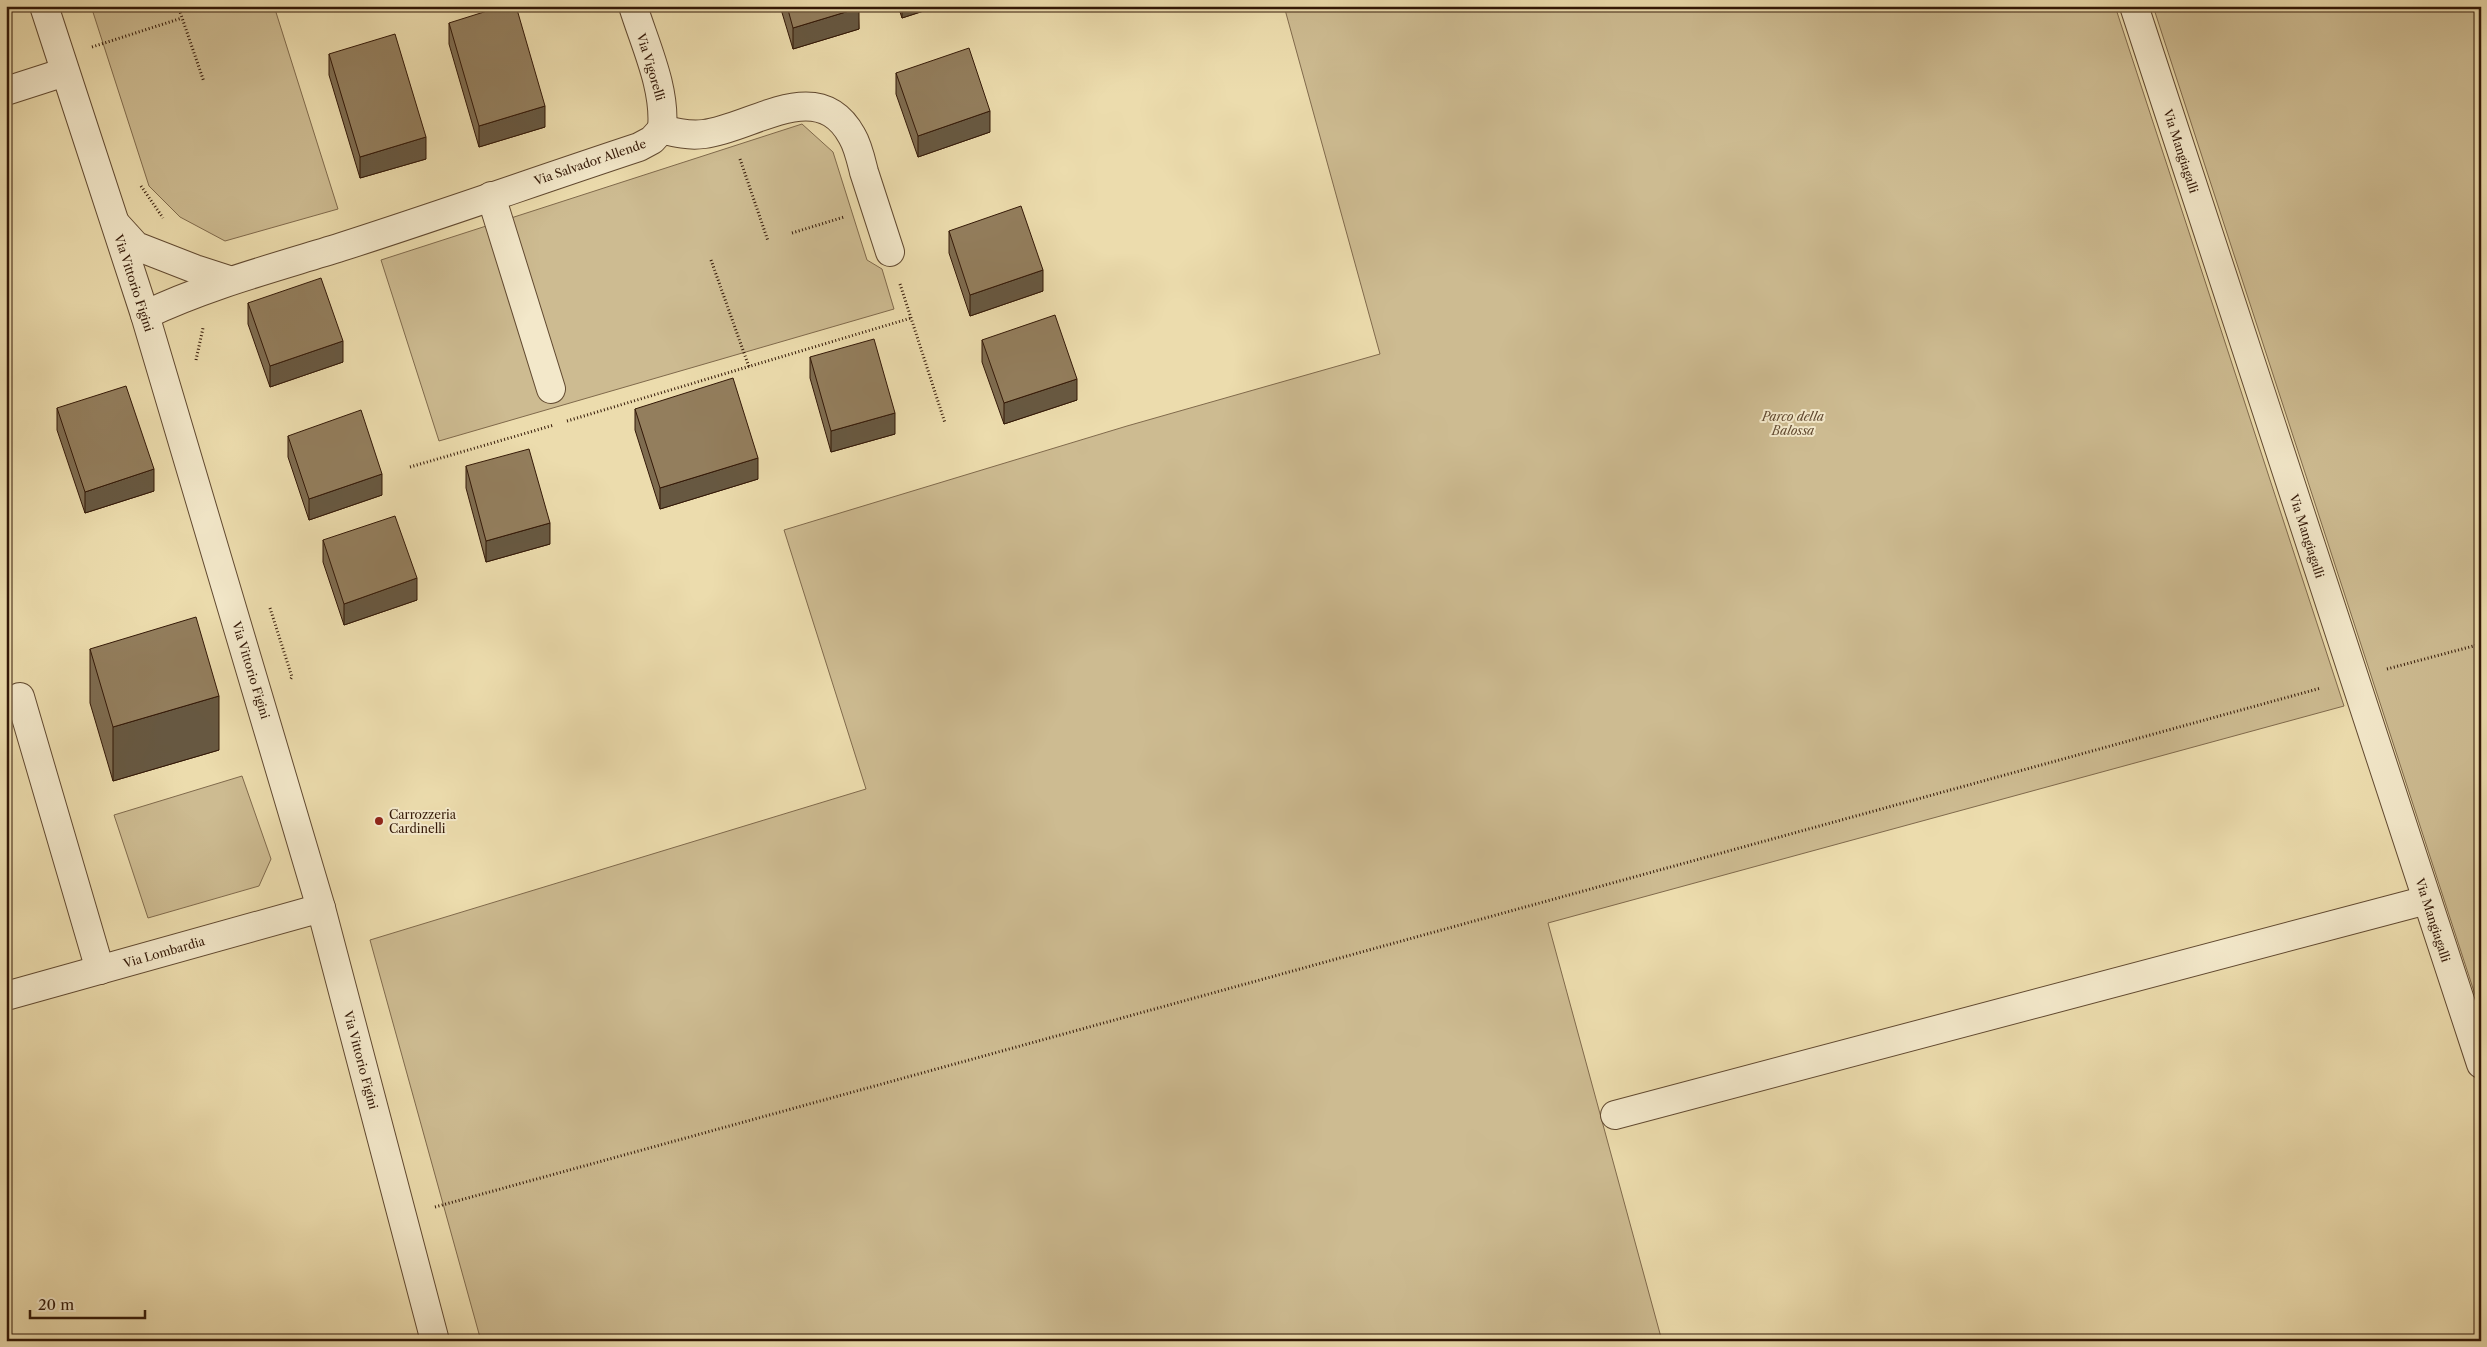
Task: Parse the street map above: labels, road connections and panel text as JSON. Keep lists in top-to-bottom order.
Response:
{
  "streets": {
    "street": [
      "Via Vigorelli",
      "Via Mangiagalli",
      "Via Salvador Allende",
      "Via Vittorio Figini",
      "Via Lombardia"
    ]
  },
  "crossings": [
    ["Via Vigorelli", "Via Salvador Allende"],
    ["Via Salvador Allende", "Via Vittorio Figini"],
    ["Via Vittorio Figini", "Via Lombardia"]
  ],
  "parks": ["Parco della Balossa"],
  "places": ["Carrozzeria Cardinelli"],
  "scale_bar": "20 m"
}
